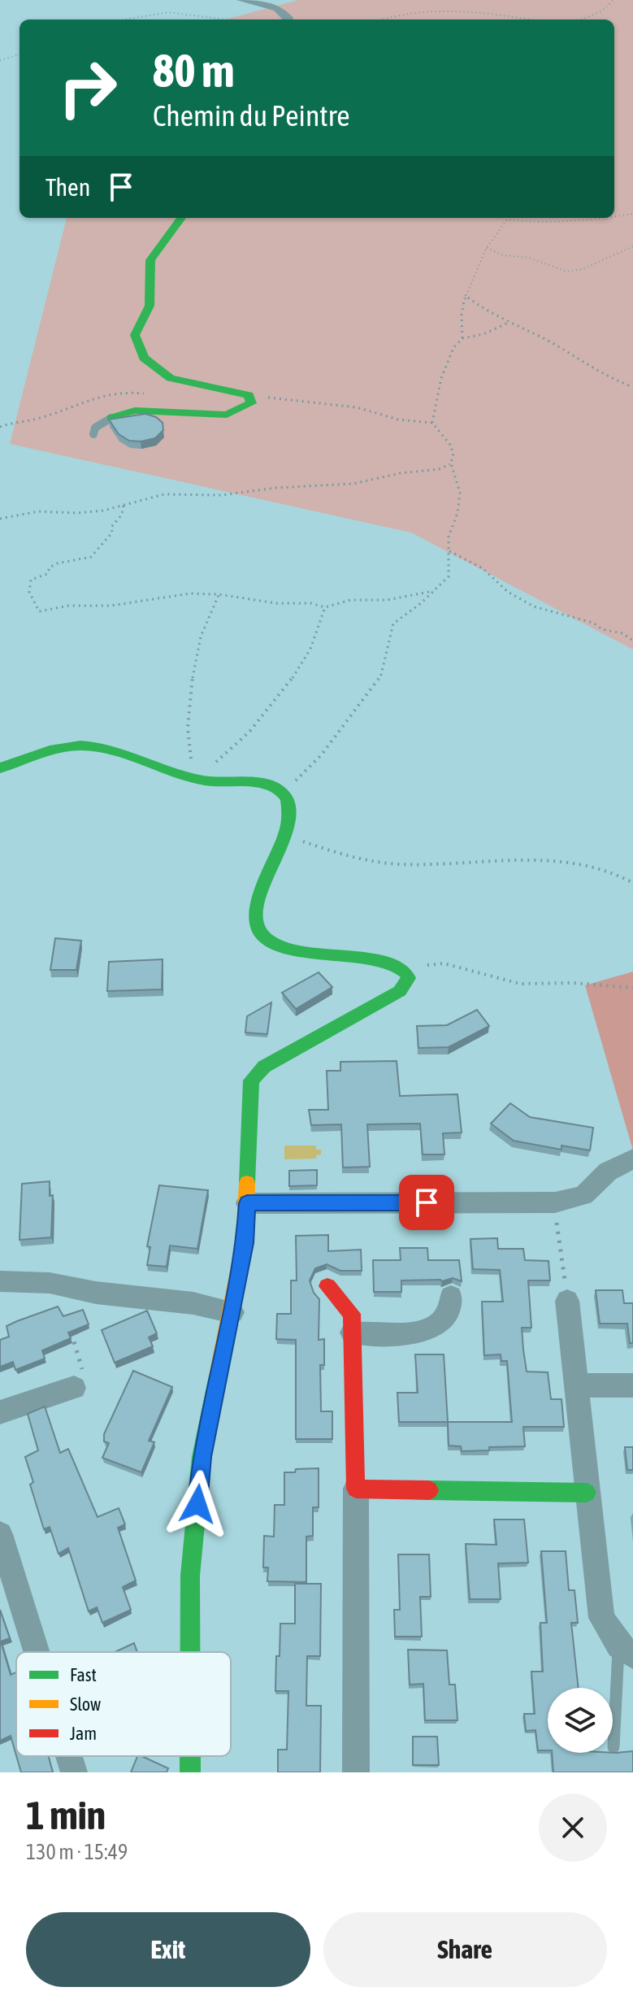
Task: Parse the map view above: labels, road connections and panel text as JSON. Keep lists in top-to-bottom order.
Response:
{
  "legend": ["Fast", "Slow", "Jam"],
  "page": {
    "turn": ["80 m", "Chemin du Peintre"],
    "then": "Then",
    "heading": ["1 min", "130 m · 15:49"],
    "buttons": ["Exit", "Share"]
  }
}
